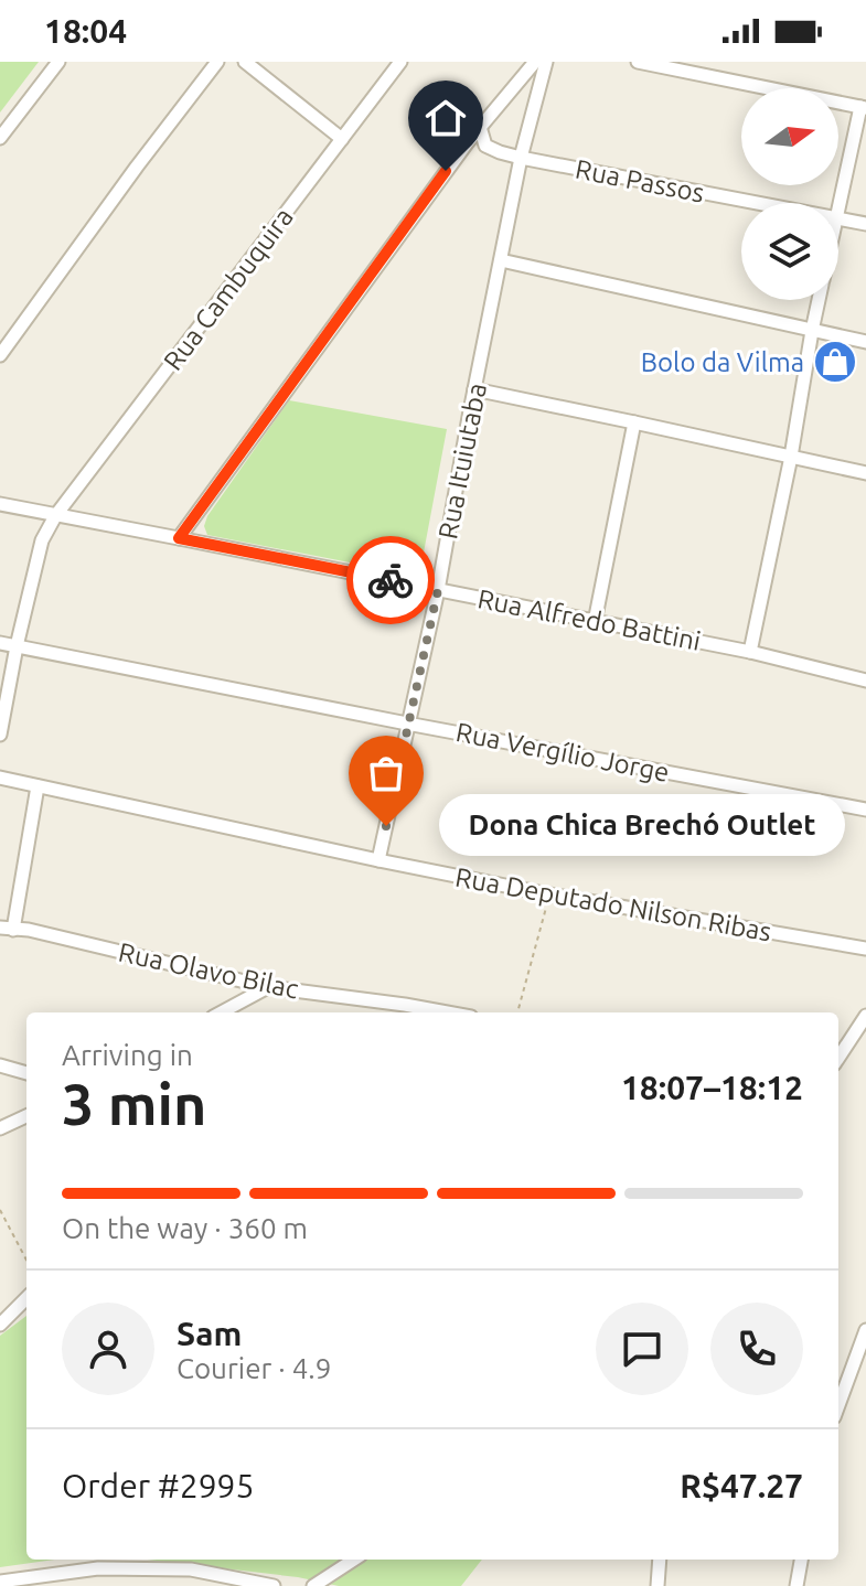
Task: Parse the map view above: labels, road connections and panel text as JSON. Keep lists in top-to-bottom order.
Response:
{
  "streets": {
    "street": [
      "Rua Passos",
      "Rua Cambuquira",
      "Rua Ituiutaba",
      "Rua Alfredo Battini",
      "Rua Vergílio Jorge",
      "Rua Deputado Nilson Ribas",
      "Rua Olavo Bilac"
    ]
  },
  "crossings": [
    ["Rua Passos", "Rua Ituiutaba"],
    ["Rua Cambuquira", "Rua Alfredo Battini"],
    ["Rua Cambuquira", "Rua Vergílio Jorge"],
    ["Rua Ituiutaba", "Rua Alfredo Battini"],
    ["Rua Ituiutaba", "Rua Vergílio Jorge"],
    ["Rua Ituiutaba", "Rua Deputado Nilson Ribas"]
  ],
  "places": {
    "shop": ["Bolo da Vilma"],
    "other": ["Dona Chica Brechó Outlet"]
  },
  "north": "right",
  "page": {
    "status": "18:04",
    "bubble": "Dona Chica Brechó Outlet",
    "heading": ["3 min", "Arriving in", "18:07–18:12"],
    "panel": [
      "Sam",
      "Courier · 4.9",
      "Order #2995",
      "R$47.27"
    ],
    "bar": "On the way · 360 m"
  }
}
